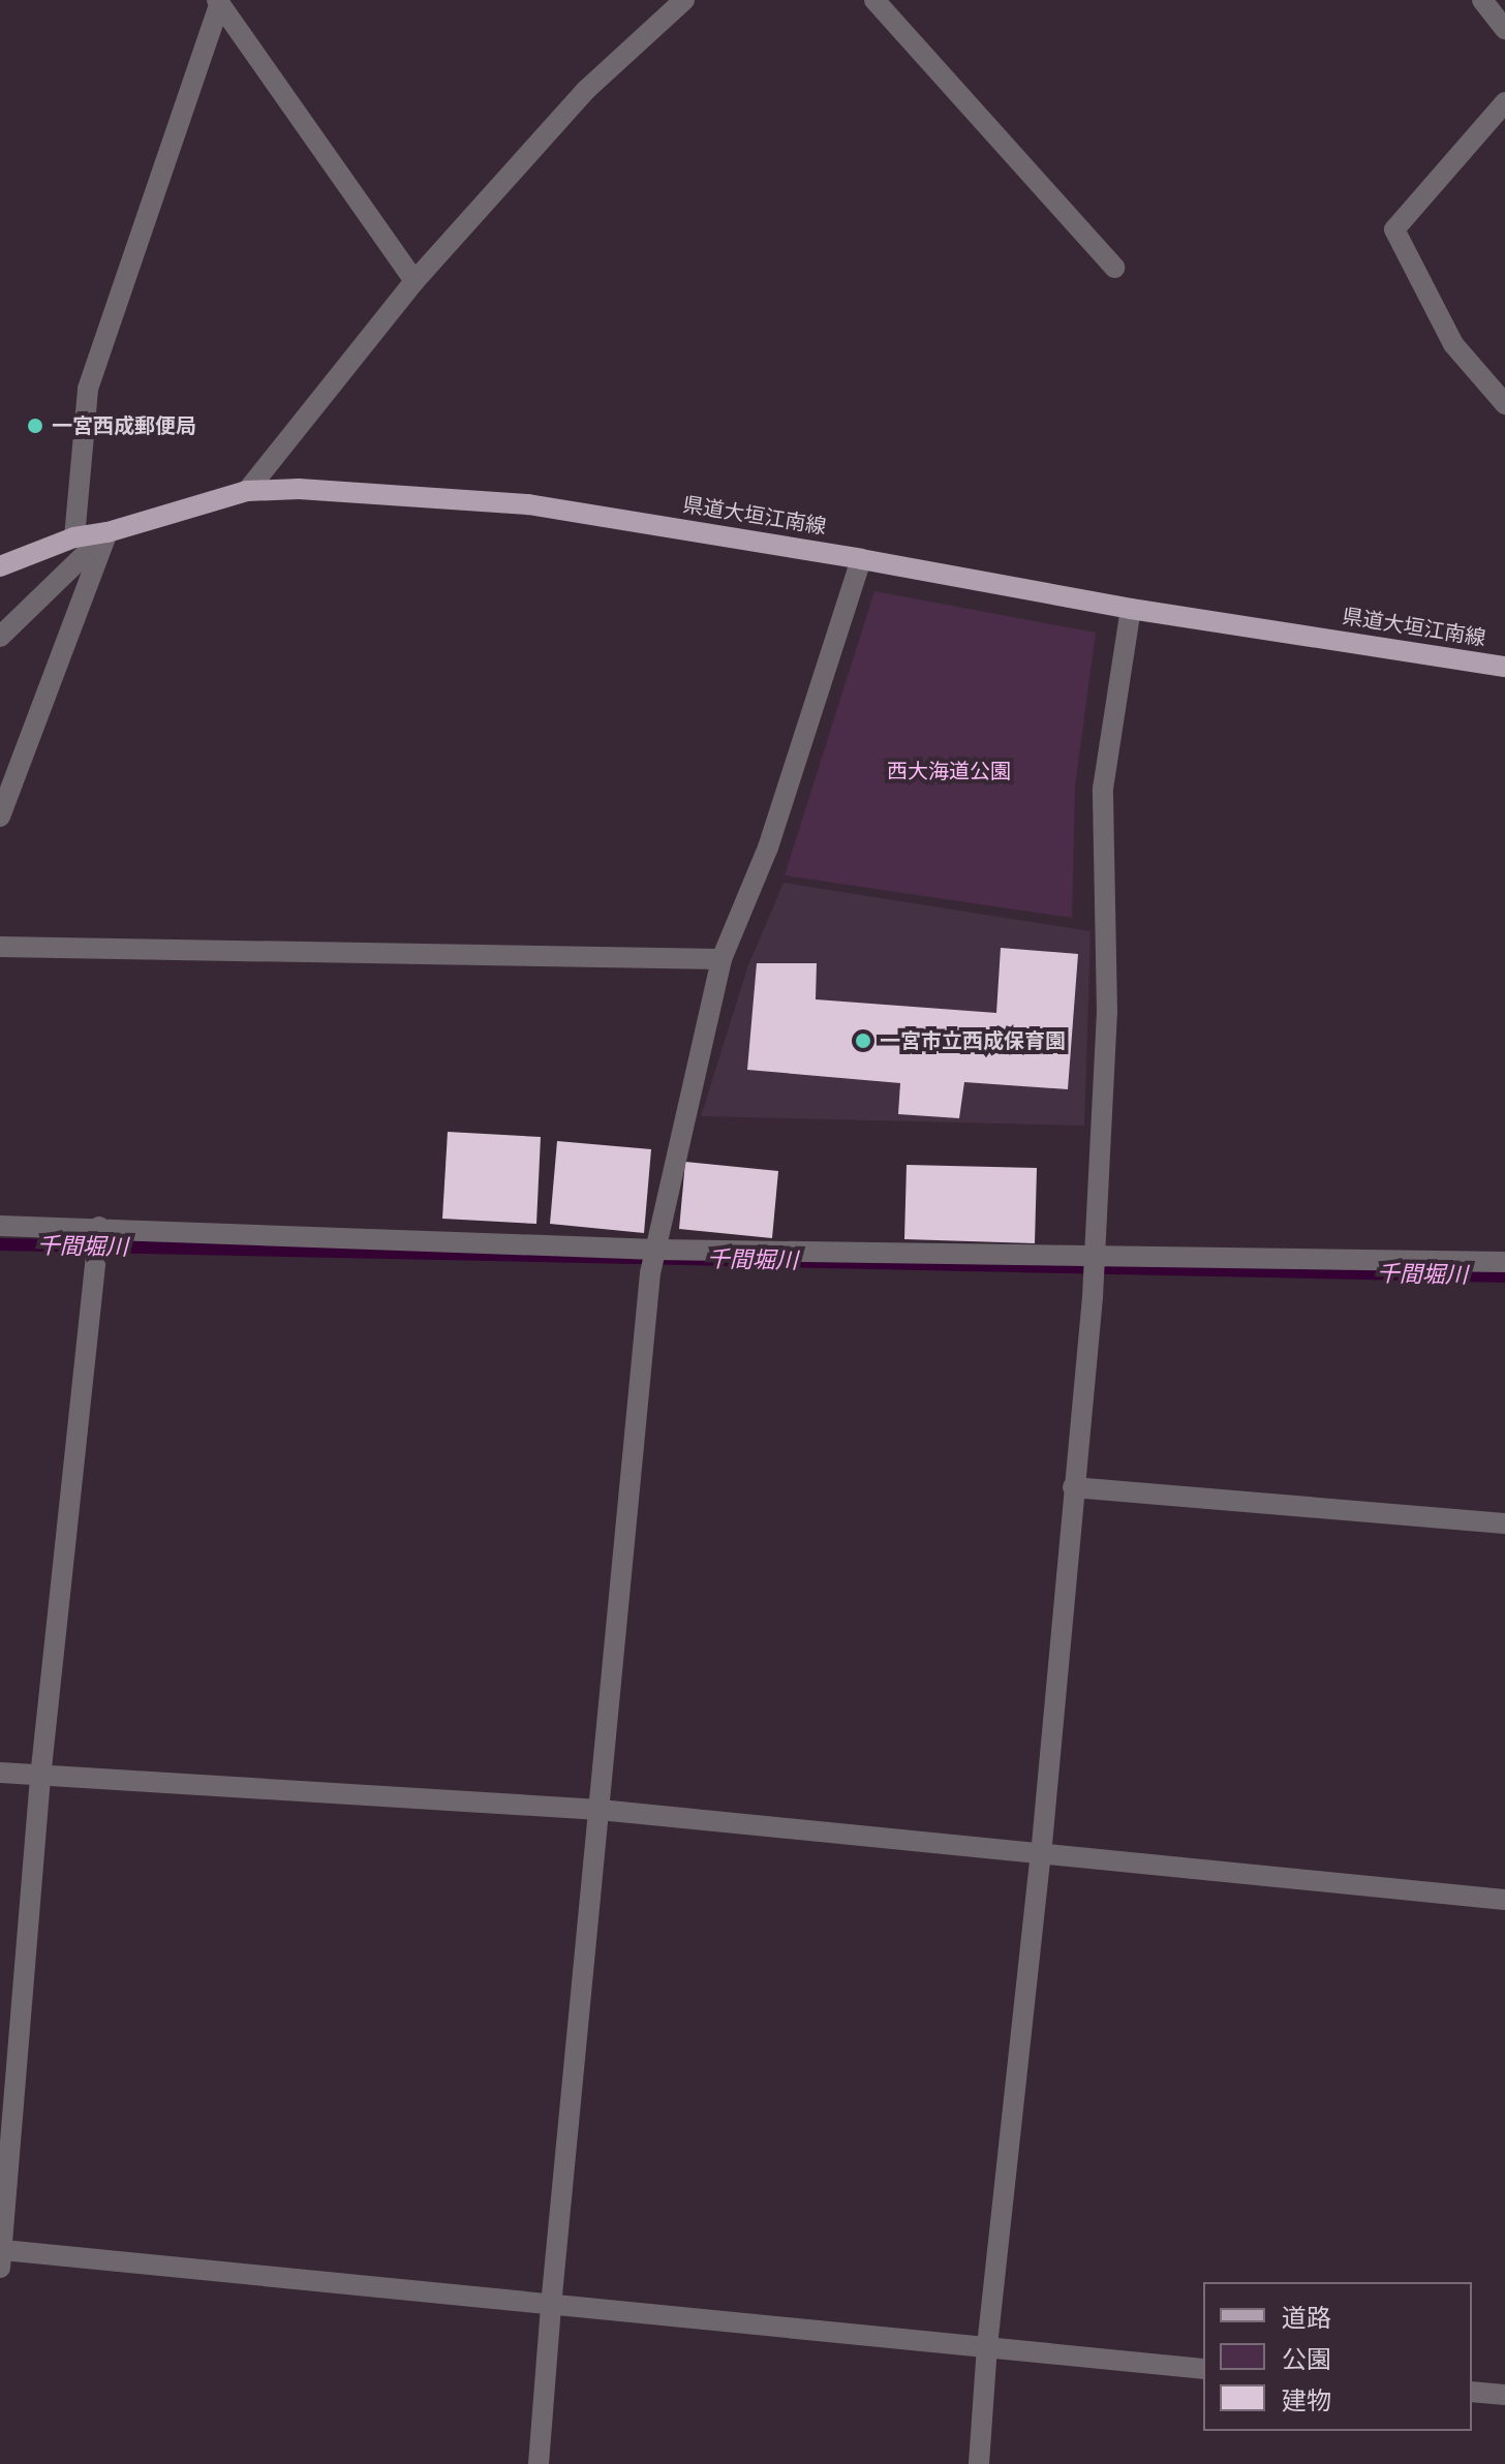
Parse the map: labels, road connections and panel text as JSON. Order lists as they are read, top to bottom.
{
  "streets": {
    "main road": ["県道大垣江南線"]
  },
  "water": ["千間堀川"],
  "parks": ["西大海道公園"],
  "places": ["一宮西成郵便局", "一宮市立西成保育園"],
  "legend": ["道路", "公園", "建物"]
}
